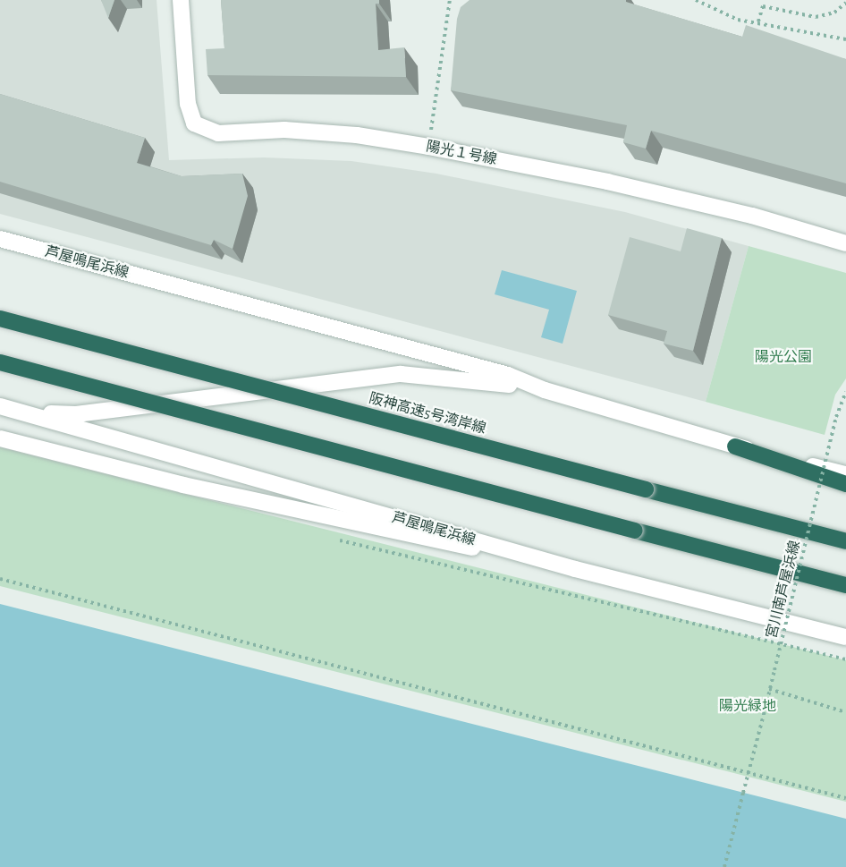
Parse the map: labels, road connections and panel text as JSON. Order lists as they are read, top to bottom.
{
  "streets": {
    "highway": ["阪神高速5号湾岸線"],
    "main road": ["陽光１号線", "芦屋鳴尾浜線"],
    "path": ["宮川南芦屋浜線"]
  },
  "parks": ["陽光公園", "陽光緑地"]
}
